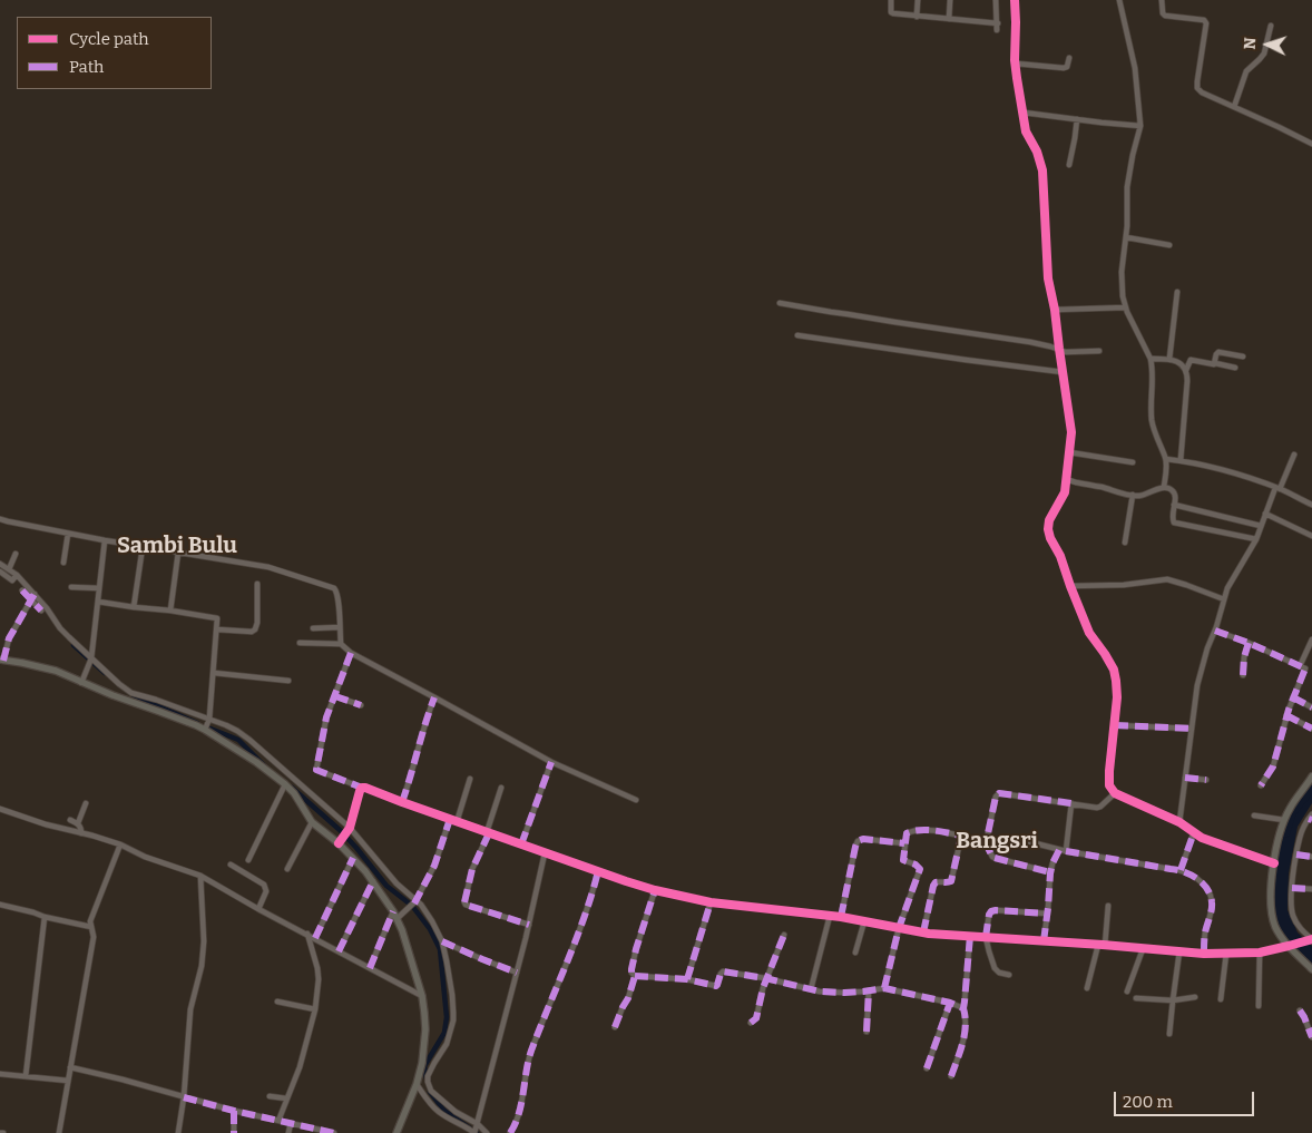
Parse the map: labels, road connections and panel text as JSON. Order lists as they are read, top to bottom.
{
  "districts": ["Sambi Bulu", "Bangsri"],
  "legend": ["Cycle path", "Path"],
  "scale_bar": "200 m",
  "north": "left"
}
